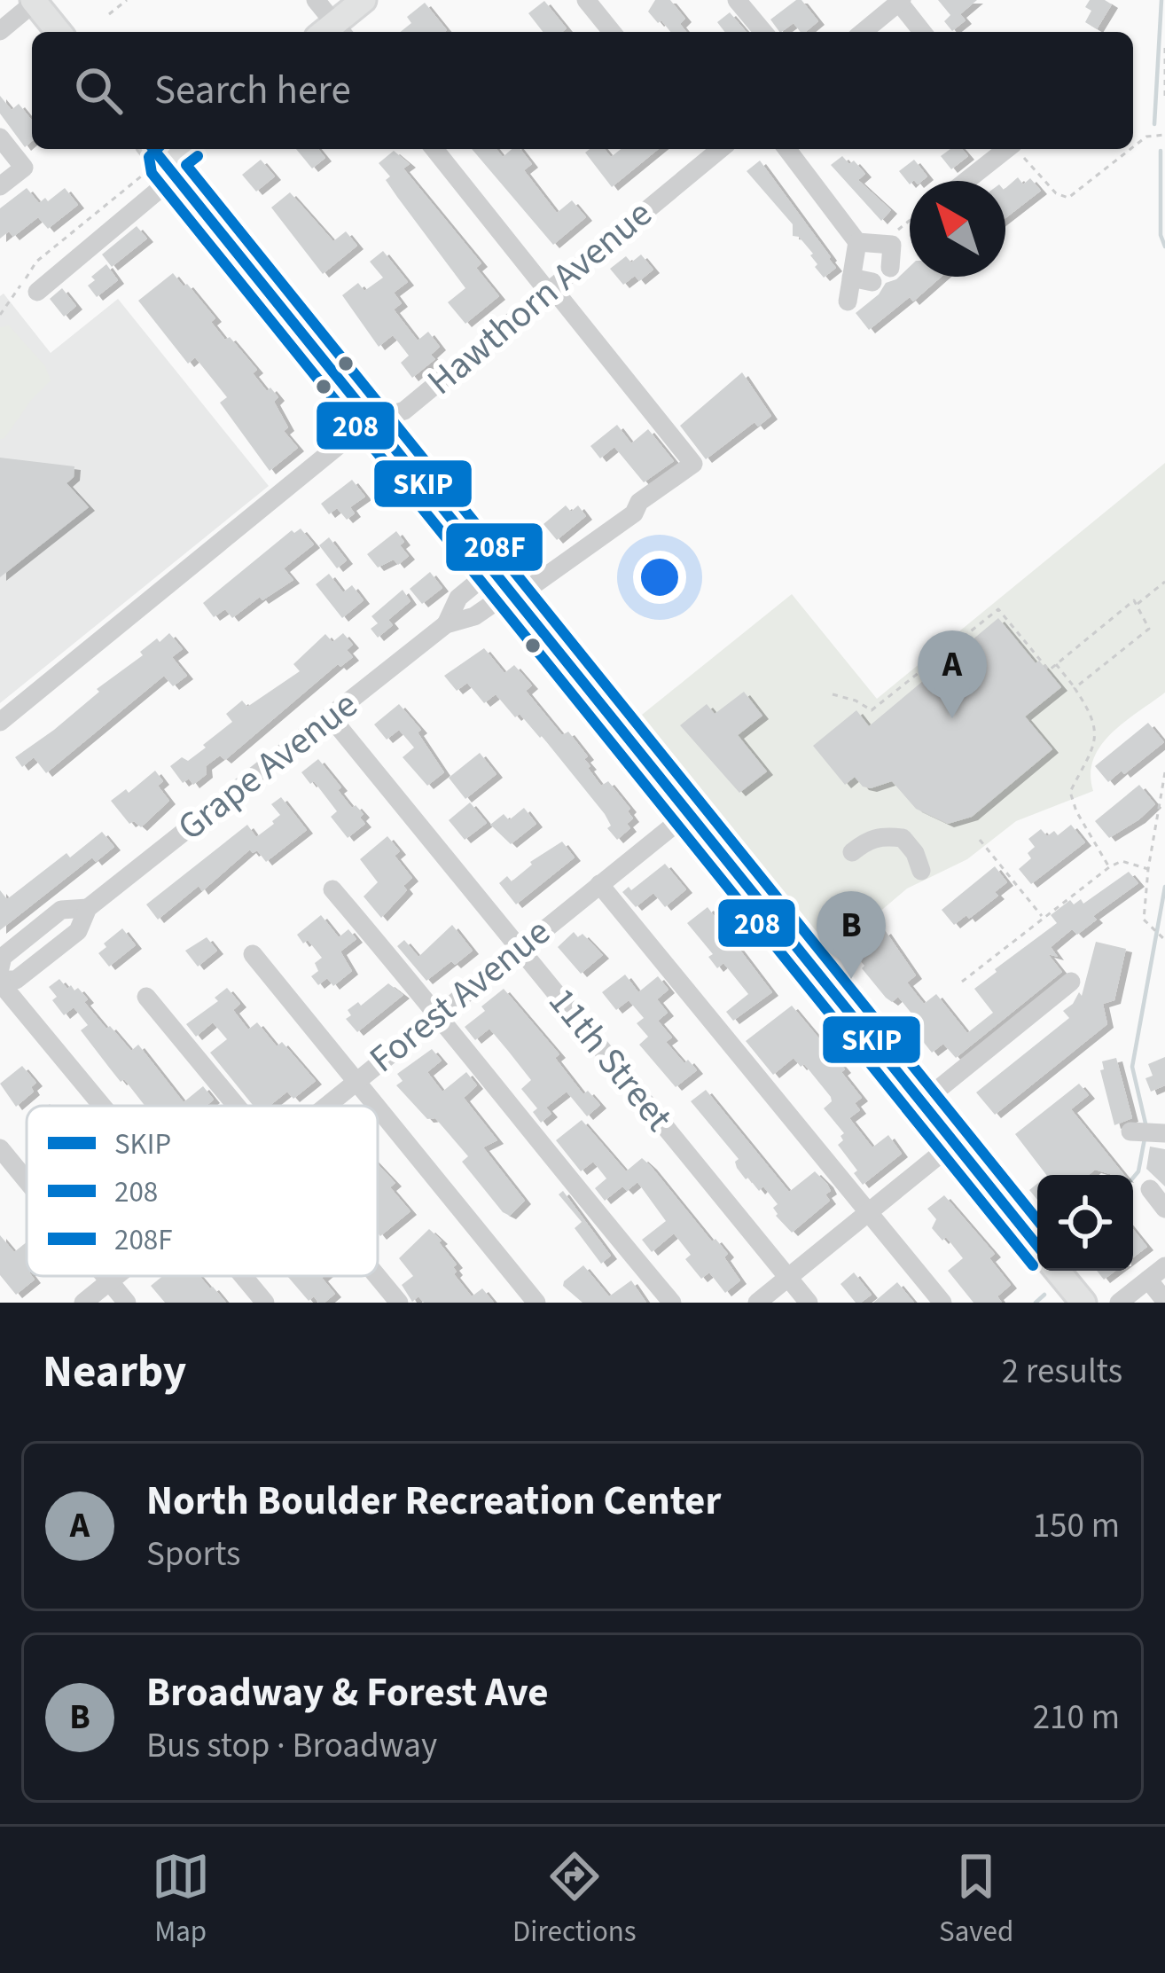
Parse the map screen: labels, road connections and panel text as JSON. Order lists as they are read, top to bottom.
{
  "streets": {
    "street": [
      "Hawthorn Avenue",
      "Grape Avenue",
      "Forest Avenue",
      "11th Street"
    ]
  },
  "crossings": [
    ["Hawthorn Avenue", "Grape Avenue"],
    ["Grape Avenue", "11th Street"],
    ["Forest Avenue", "11th Street"]
  ],
  "lines": ["transit line SKIP", "transit line 208", "transit line 208F"],
  "legend": ["SKIP", "208", "208F"],
  "north": "top left",
  "page": {
    "search": "Search here",
    "pins": ["A", "B"],
    "heading": ["Nearby", "2 results"],
    "list": [
      {
        "mark": "A",
        "name": "North Boulder Recreation Center",
        "note": "Sports",
        "value": "150 m"
      },
      {
        "mark": "B",
        "name": "Broadway & Forest Ave",
        "note": "Bus stop · Broadway",
        "value": "210 m"
      }
    ],
    "nav": ["Map", "Directions", "Saved"]
  }
}
